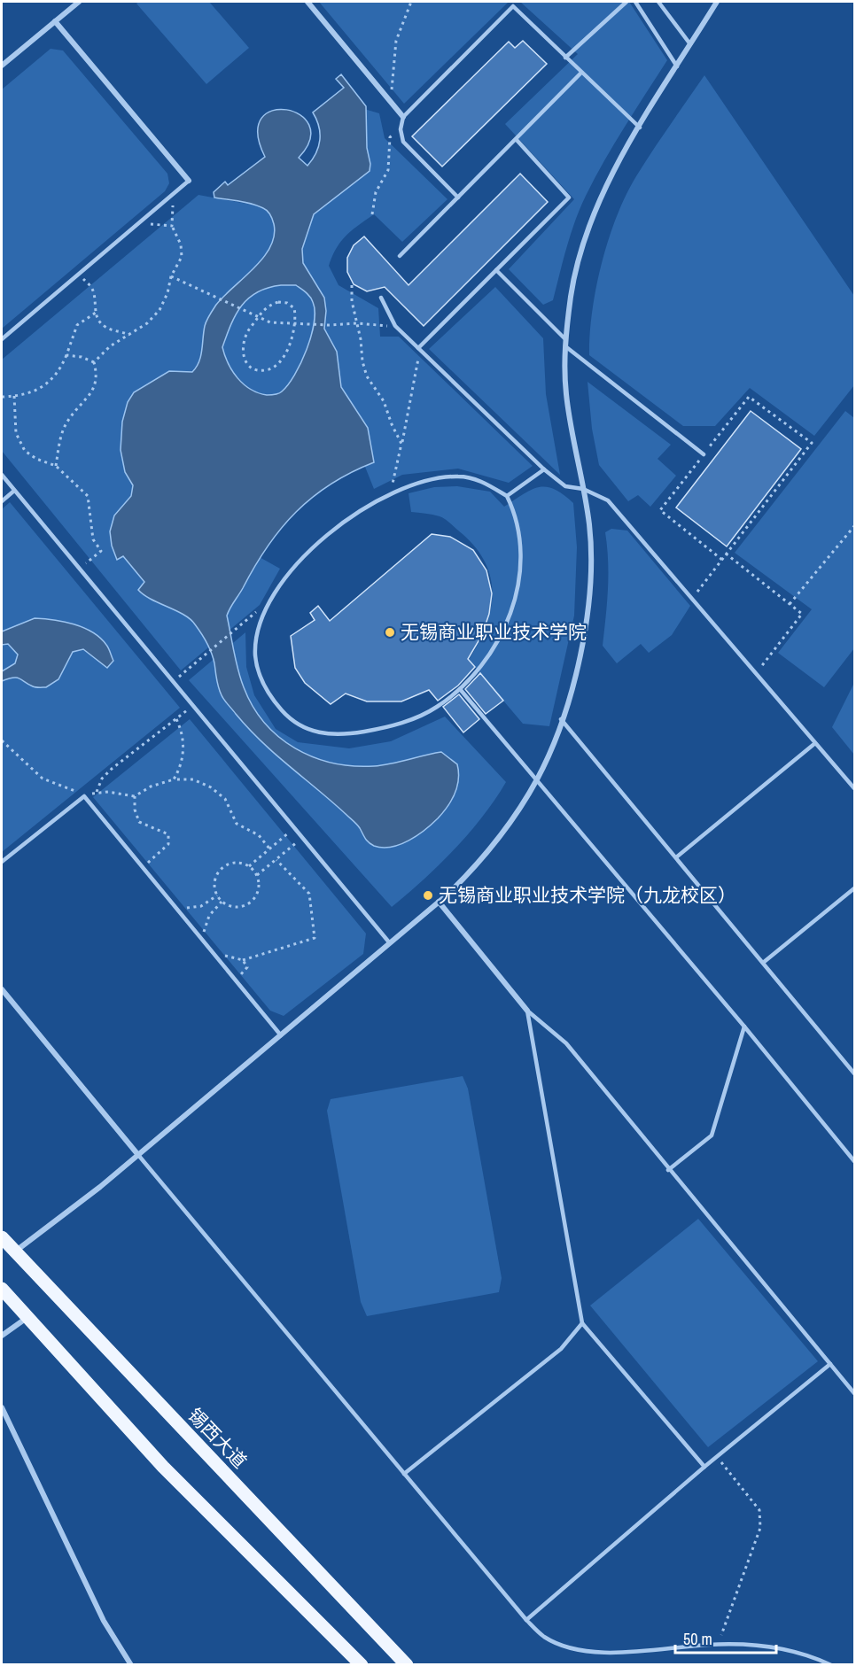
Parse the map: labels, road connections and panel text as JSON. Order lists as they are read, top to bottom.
{
  "streets": {
    "main road": ["锡西大道"]
  },
  "places": ["无锡商业职业技术学院", "无锡商业职业技术学院（九龙校区）"],
  "scale_bar": "50 m"
}
